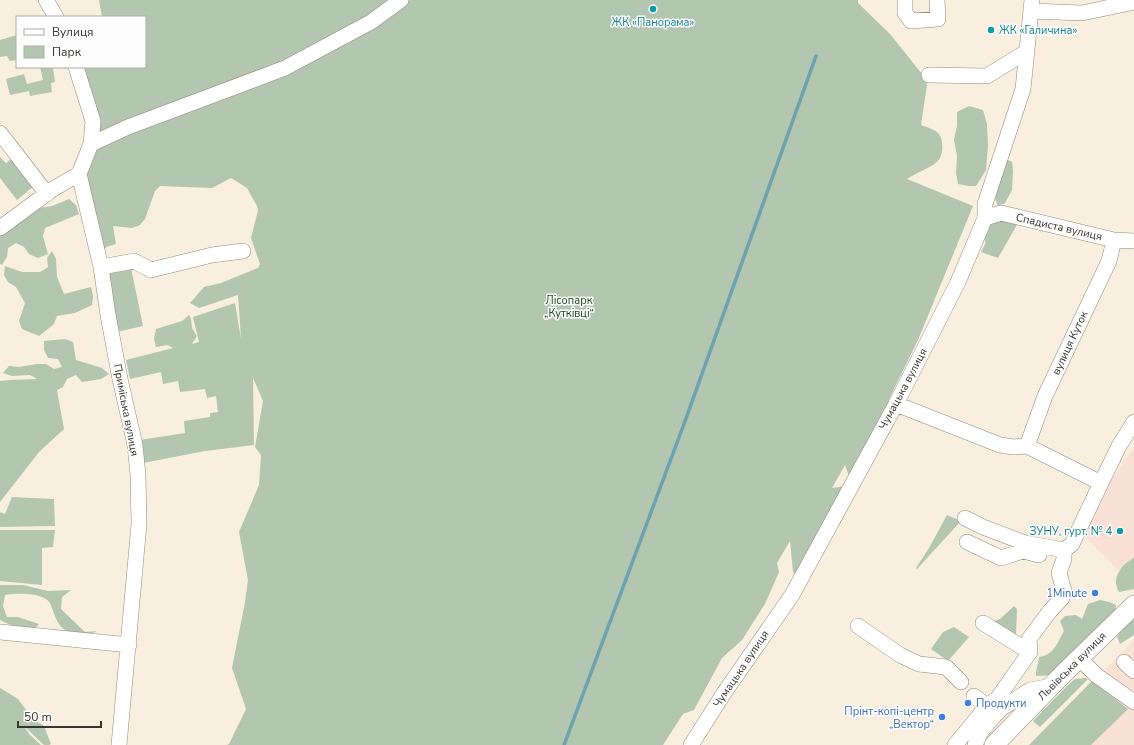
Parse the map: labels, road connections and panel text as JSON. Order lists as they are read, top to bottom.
{
  "streets": {
    "main road": ["Львівська вулиця"],
    "street": [
      "Спадиста вулиця",
      "вулиця Куток",
      "Чумацька вулиця",
      "Приміська вулиця"
    ]
  },
  "crossings": [
    ["Спадиста вулиця", "вулиця Куток"],
    ["Спадиста вулиця", "Чумацька вулиця"]
  ],
  "parks": ["Лісопарк „Кутківці“"],
  "places": [
    "ЖК «Панорама»",
    "ЖК «Галичина»",
    "ЗУНУ, гурт. № 4",
    "1Minute",
    "Продукти",
    "Прінт-копі-центр „Вектор“"
  ],
  "legend": ["Вулиця", "Парк"],
  "scale_bar": "50 m"
}
